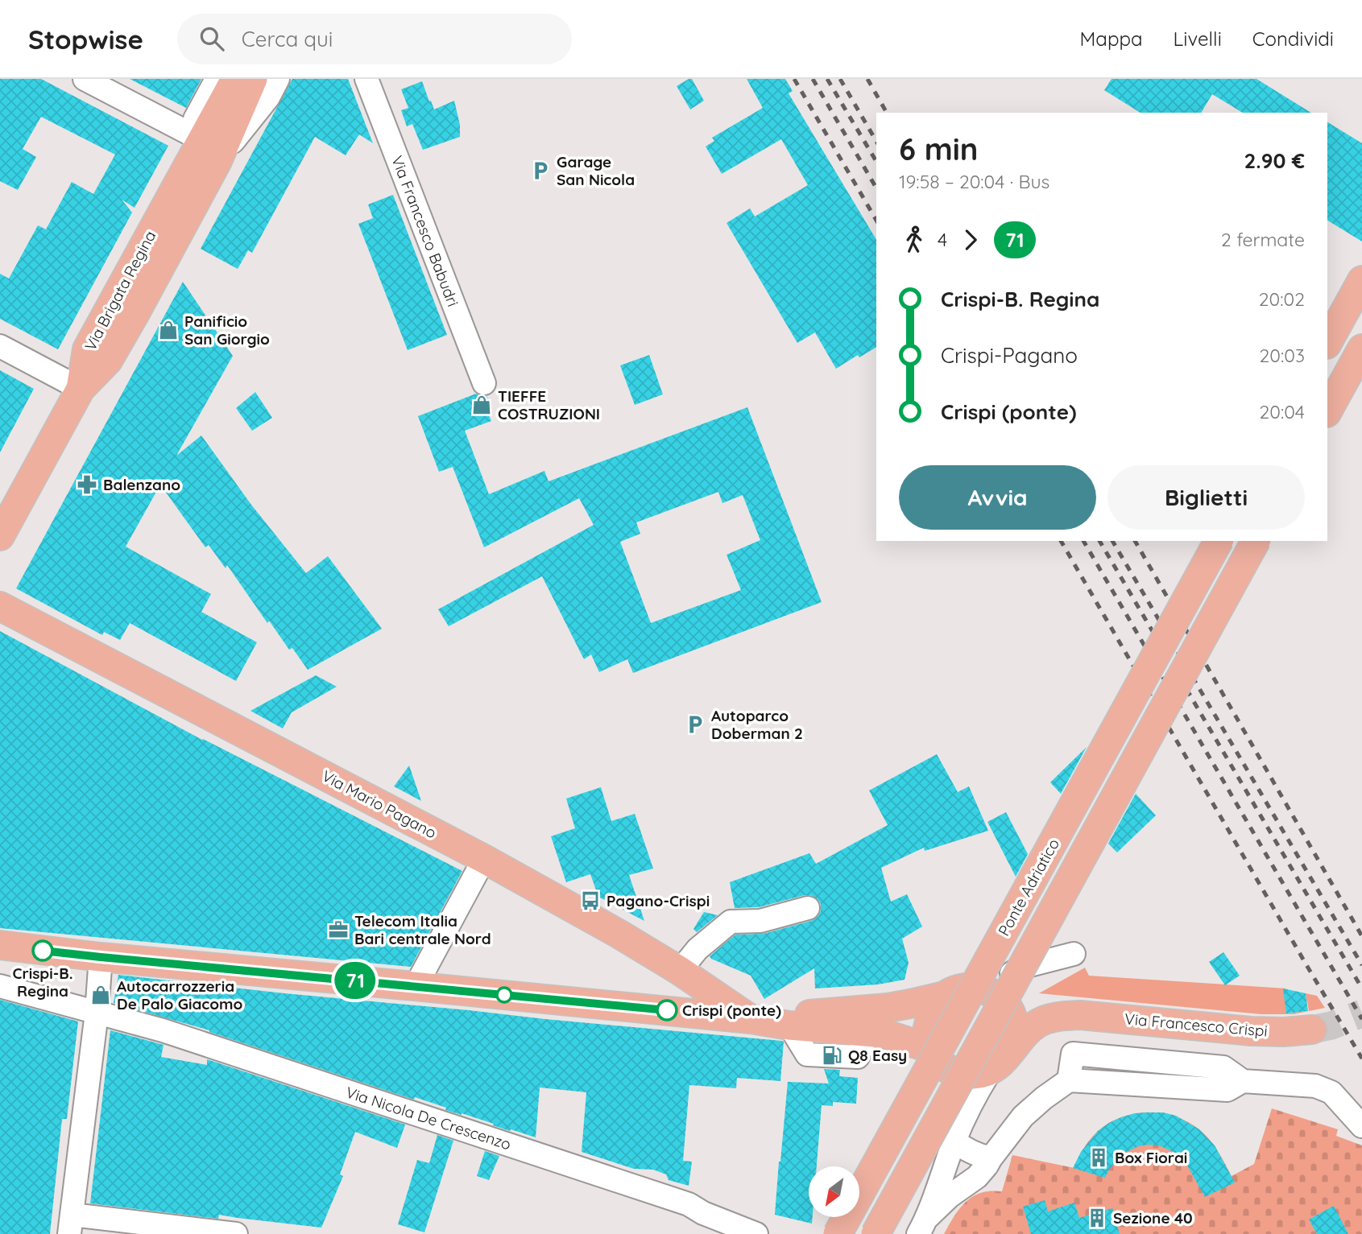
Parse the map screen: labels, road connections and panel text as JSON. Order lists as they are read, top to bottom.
{
  "streets": {
    "main road": [
      "Via Brigata Regina",
      "Via Mario Pagano",
      "Ponte Adriatico",
      "Via Francesco Crispi"
    ],
    "street": ["Via Francesco Babudri", "Via Nicola De Crescenzo"]
  },
  "places": {
    "parking": ["Garage San Nicola", "Autoparco Doberman 2"],
    "shop": ["Panificio San Giorgio", "TIEFFE COSTRUZIONI", "Autocarrozzeria De Palo Giacomo"],
    "pharmacy": ["Balenzano"],
    "bus stop": ["Pagano-Crispi"],
    "office": ["Telecom Italia Bari centrale Nord"],
    "other": ["Crispi-B. Regina", "Crispi (ponte)"],
    "fuel station": ["Q8 Easy"],
    "building": ["Box Fiorai", "Sezione 40"]
  },
  "lines": ["bus line 71"],
  "north": "bottom left",
  "page": {
    "header": "Stopwise",
    "search": "Cerca qui",
    "nav": ["Mappa", "Livelli", "Condividi"],
    "on_map": "71",
    "heading": ["6 min", "19:58 – 20:04 · Bus", "2.90 €"],
    "legs": ["4", "71", "2 fermate"],
    "list": [
      {
        "name": "Crispi-B. Regina",
        "value": "20:02"
      },
      {
        "name": "Crispi-Pagano",
        "value": "20:03"
      },
      {
        "name": "Crispi (ponte)",
        "value": "20:04"
      }
    ],
    "buttons": ["Avvia", "Biglietti"]
  }
}
